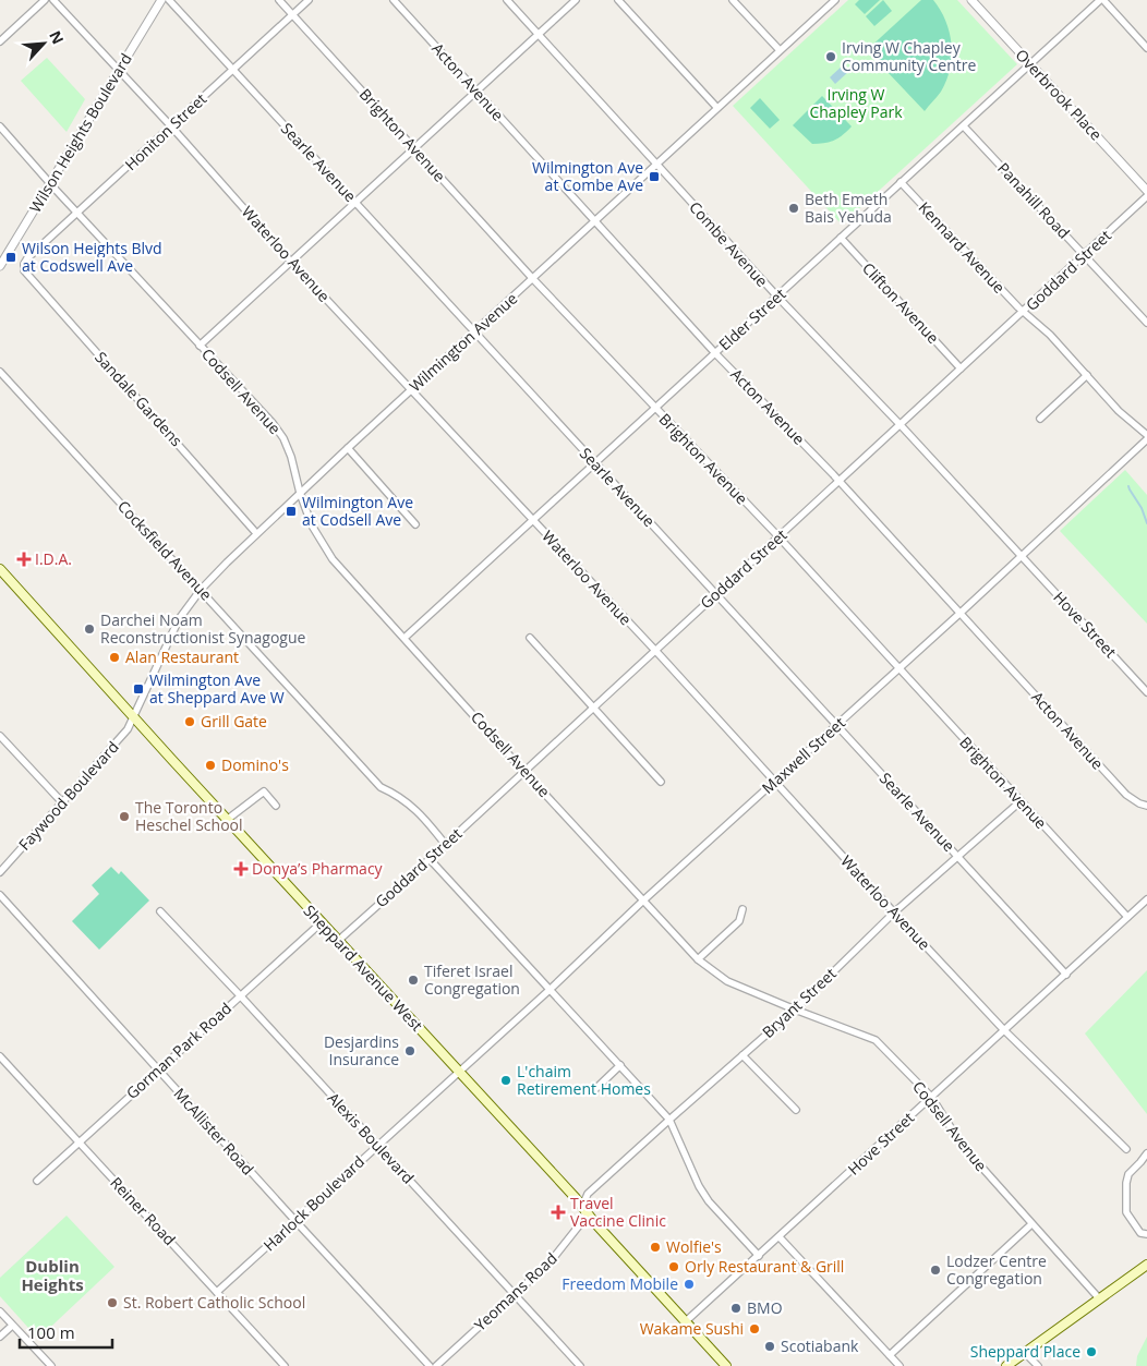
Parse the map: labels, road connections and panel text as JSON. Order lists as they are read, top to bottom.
{
  "streets": {
    "main road": ["Sheppard Avenue West"],
    "street": [
      "Acton Avenue",
      "Overbrook Place",
      "Honiton Street",
      "Wilson Heights Boulevard",
      "Brighton Avenue",
      "Searle Avenue",
      "Panahill Road",
      "Combe Avenue",
      "Kennard Avenue",
      "Waterloo Avenue",
      "Goddard Street",
      "Clifton Avenue",
      "Elder Street",
      "Wilmington Avenue",
      "Codsell Avenue",
      "Sandale Gardens",
      "Cocksfield Avenue",
      "Hove Street",
      "Maxwell Street",
      "Faywood Boulevard",
      "Bryant Street",
      "Gorman Park Road",
      "McAllister Road",
      "Alexis Boulevard",
      "Harlock Boulevard",
      "Reiner Road",
      "Yeomans Road"
    ]
  },
  "crossings": [
    ["Acton Avenue", "Goddard Street"],
    ["Acton Avenue", "Elder Street"],
    ["Acton Avenue", "Wilmington Avenue"],
    ["Acton Avenue", "Maxwell Street"],
    ["Overbrook Place", "Elder Street"],
    ["Honiton Street", "Brighton Avenue"],
    ["Honiton Street", "Searle Avenue"],
    ["Honiton Street", "Waterloo Avenue"],
    ["Honiton Street", "Codsell Avenue"],
    ["Honiton Street", "Sandale Gardens"],
    ["Wilson Heights Boulevard", "Waterloo Avenue"],
    ["Wilson Heights Boulevard", "Codsell Avenue"],
    ["Brighton Avenue", "Goddard Street"],
    ["Brighton Avenue", "Elder Street"],
    ["Brighton Avenue", "Wilmington Avenue"],
    ["Brighton Avenue", "Hove Street"],
    ["Brighton Avenue", "Maxwell Street"],
    ["Brighton Avenue", "Bryant Street"],
    ["Searle Avenue", "Goddard Street"],
    ["Searle Avenue", "Elder Street"],
    ["Searle Avenue", "Wilmington Avenue"],
    ["Searle Avenue", "Hove Street"],
    ["Searle Avenue", "Maxwell Street"],
    ["Searle Avenue", "Bryant Street"],
    ["Panahill Road", "Goddard Street"],
    ["Panahill Road", "Elder Street"],
    ["Combe Avenue", "Goddard Street"],
    ["Combe Avenue", "Elder Street"],
    ["Combe Avenue", "Wilmington Avenue"],
    ["Combe Avenue", "Hove Street"],
    ["Combe Avenue", "Maxwell Street"],
    ["Kennard Avenue", "Goddard Street"],
    ["Kennard Avenue", "Elder Street"],
    ["Waterloo Avenue", "Goddard Street"],
    ["Waterloo Avenue", "Elder Street"],
    ["Waterloo Avenue", "Wilmington Avenue"],
    ["Waterloo Avenue", "Hove Street"],
    ["Waterloo Avenue", "Maxwell Street"],
    ["Waterloo Avenue", "Bryant Street"],
    ["Goddard Street", "Clifton Avenue"],
    ["Goddard Street", "Codsell Avenue"],
    ["Goddard Street", "Cocksfield Avenue"],
    ["Goddard Street", "Sheppard Avenue West"],
    ["Clifton Avenue", "Elder Street"],
    ["Elder Street", "Codsell Avenue"],
    ["Wilmington Avenue", "Codsell Avenue"],
    ["Wilmington Avenue", "Sandale Gardens"],
    ["Wilmington Avenue", "Cocksfield Avenue"],
    ["Wilmington Avenue", "Faywood Boulevard"],
    ["Wilmington Avenue", "Sheppard Avenue West"],
    ["Codsell Avenue", "Hove Street"],
    ["Codsell Avenue", "Maxwell Street"],
    ["Codsell Avenue", "Bryant Street"],
    ["Hove Street", "Maxwell Street"],
    ["Hove Street", "Sheppard Avenue West"],
    ["Maxwell Street", "Sheppard Avenue West"],
    ["Maxwell Street", "Harlock Boulevard"],
    ["Faywood Boulevard", "Sheppard Avenue West"],
    ["Sheppard Avenue West", "Bryant Street"],
    ["Sheppard Avenue West", "Gorman Park Road"],
    ["Sheppard Avenue West", "Harlock Boulevard"],
    ["Sheppard Avenue West", "Yeomans Road"],
    ["Bryant Street", "Yeomans Road"],
    ["Gorman Park Road", "McAllister Road"],
    ["Gorman Park Road", "Alexis Boulevard"],
    ["Gorman Park Road", "Reiner Road"],
    ["McAllister Road", "Harlock Boulevard"],
    ["Alexis Boulevard", "Harlock Boulevard"],
    ["Alexis Boulevard", "Yeomans Road"],
    ["Harlock Boulevard", "Reiner Road"]
  ],
  "districts": ["Dublin Heights"],
  "parks": ["Irving W Chapley Park"],
  "places": {
    "other": [
      "Irving W Chapley Community Centre",
      "Beth Emeth Bais Yehuda",
      "Darchei Noam Reconstructionist Synagogue",
      "Alan Restaurant",
      "Grill Gate",
      "Domino's",
      "The Toronto Heschel School",
      "Tiferet Israel Congregation",
      "Desjardins Insurance",
      "L'chaim Retirement Homes",
      "Wolfie's",
      "Orly Restaurant & Grill",
      "Lodzer Centre Congregation",
      "Freedom Mobile",
      "St. Robert Catholic School",
      "BMO",
      "Wakame Sushi",
      "Scotiabank",
      "Sheppard Place"
    ],
    "transit": [
      "Wilmington Ave at Combe Ave",
      "Wilson Heights Blvd at Codswell Ave",
      "Wilmington Ave at Codsell Ave",
      "Wilmington Ave at Sheppard Ave W"
    ],
    "health": ["I.D.A.", "Donya’s Pharmacy", "Travel Vaccine Clinic"]
  },
  "scale_bar": "100 m",
  "north": "top right"
}
